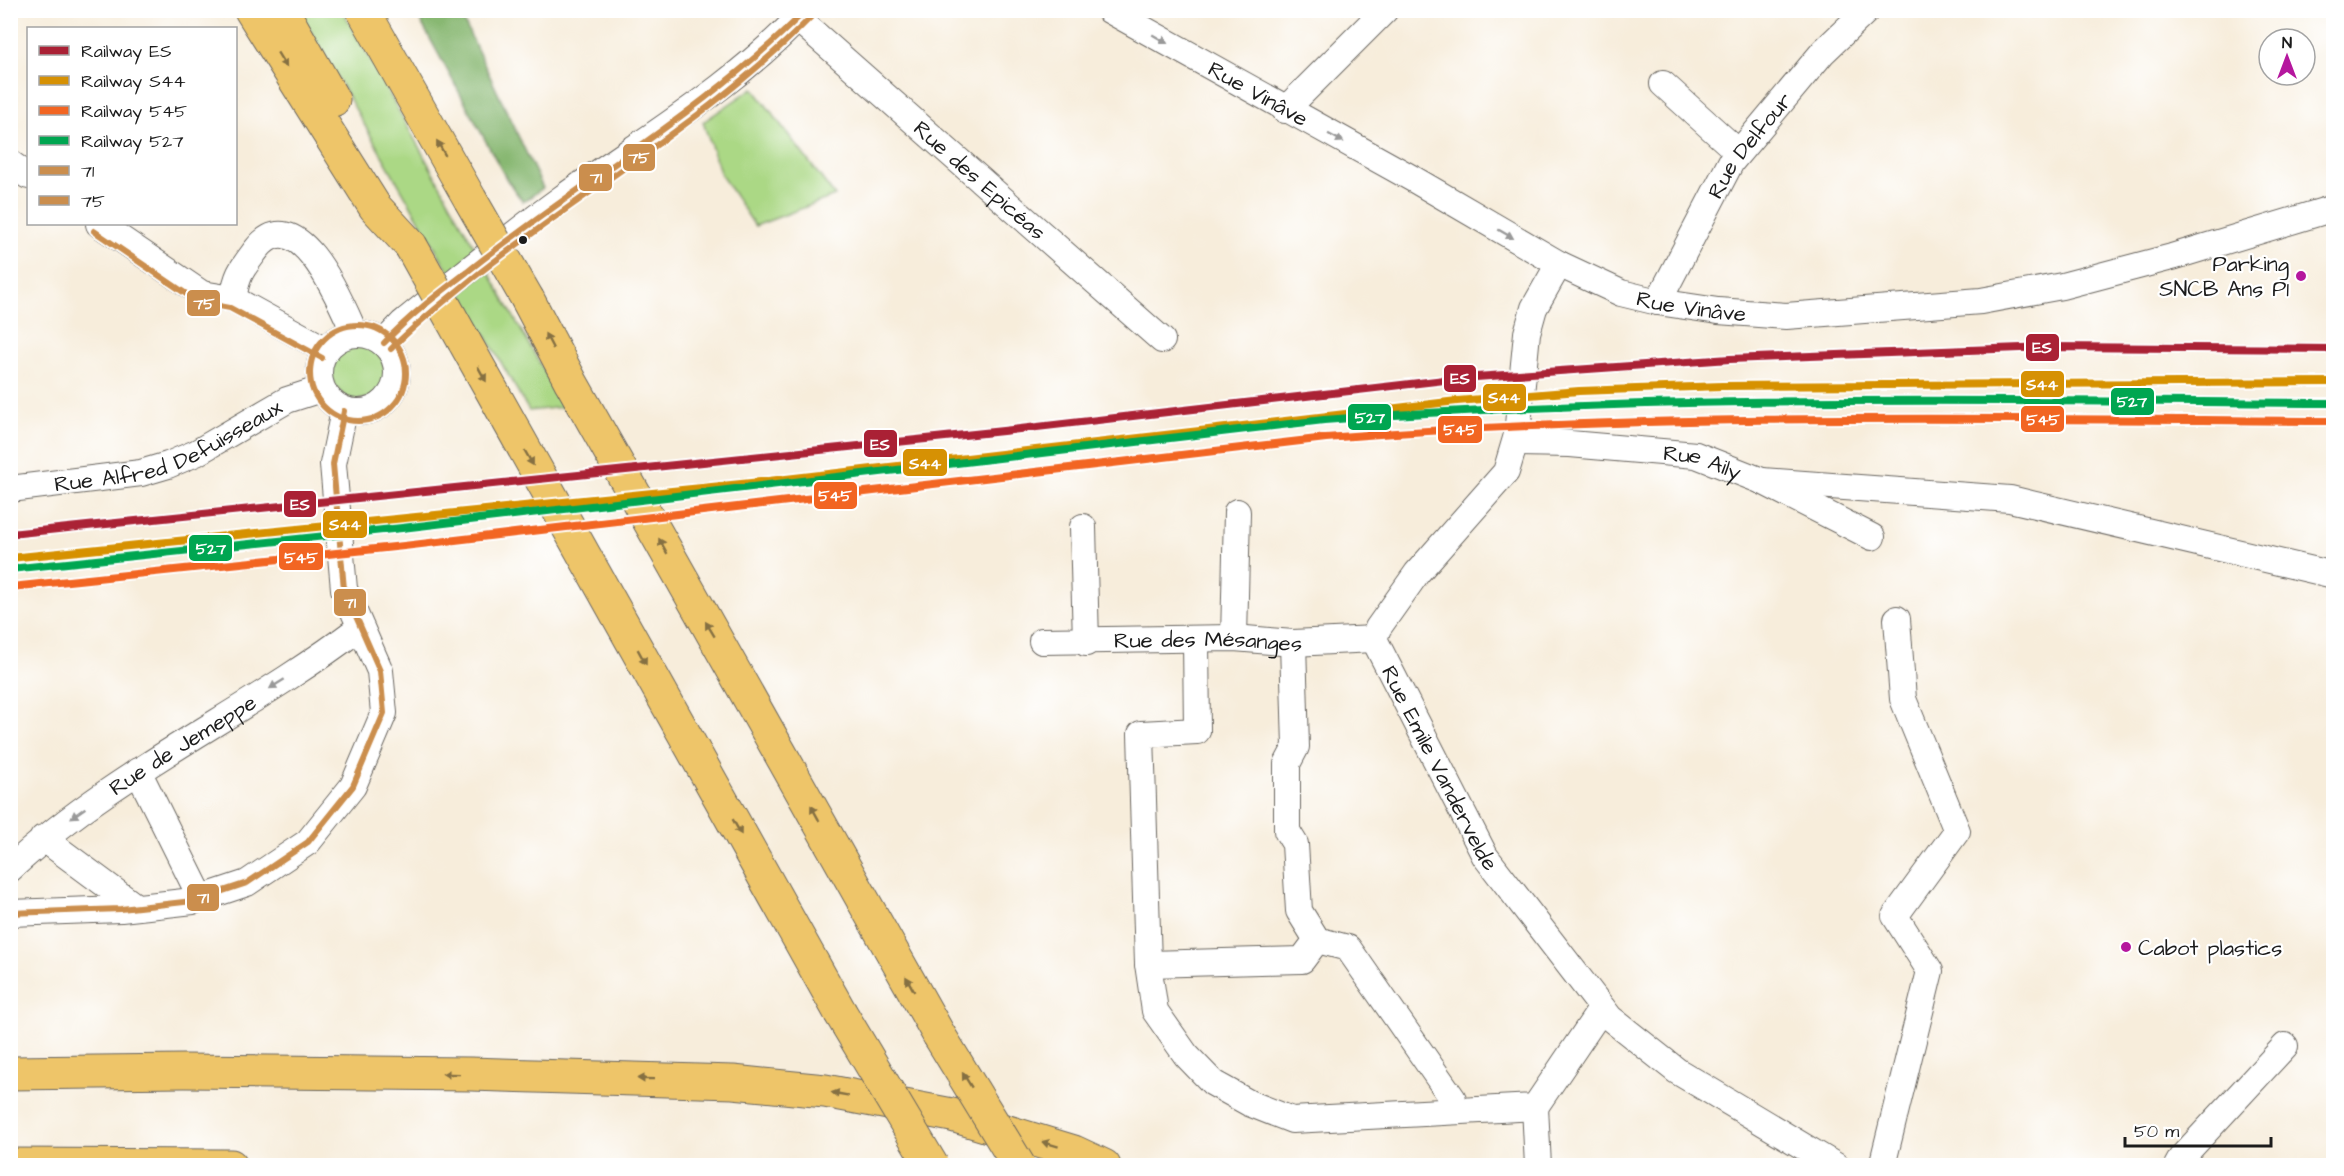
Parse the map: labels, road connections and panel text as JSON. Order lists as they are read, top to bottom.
{
  "streets": {
    "street": [
      "Rue Vinâve",
      "Rue Delfour",
      "Rue des Epicéas",
      "Rue Alfred Defuisseaux",
      "Rue Aily",
      "Rue des Mésanges",
      "Rue de Jemeppe",
      "Rue Emile Vandervelde"
    ]
  },
  "crossings": [
    ["Rue Vinâve", "Rue Delfour"],
    ["Rue Vinâve", "Rue Emile Vandervelde"],
    ["Rue Aily", "Rue Emile Vandervelde"],
    ["Rue des Mésanges", "Rue Emile Vandervelde"]
  ],
  "one_way": ["Rue Vinâve", "Rue de Jemeppe"],
  "places": ["Parking SNCB Ans P1", "Cabot plastics"],
  "lines": [
    "transit line 71",
    "transit line 75",
    "rail line ES",
    "rail line S44",
    "rail line 527",
    "rail line 545"
  ],
  "legend": [
    "Railway ES",
    "Railway S44",
    "Railway 545",
    "Railway 527",
    "71",
    "75"
  ],
  "scale_bar": "50 m",
  "north": "top"
}
